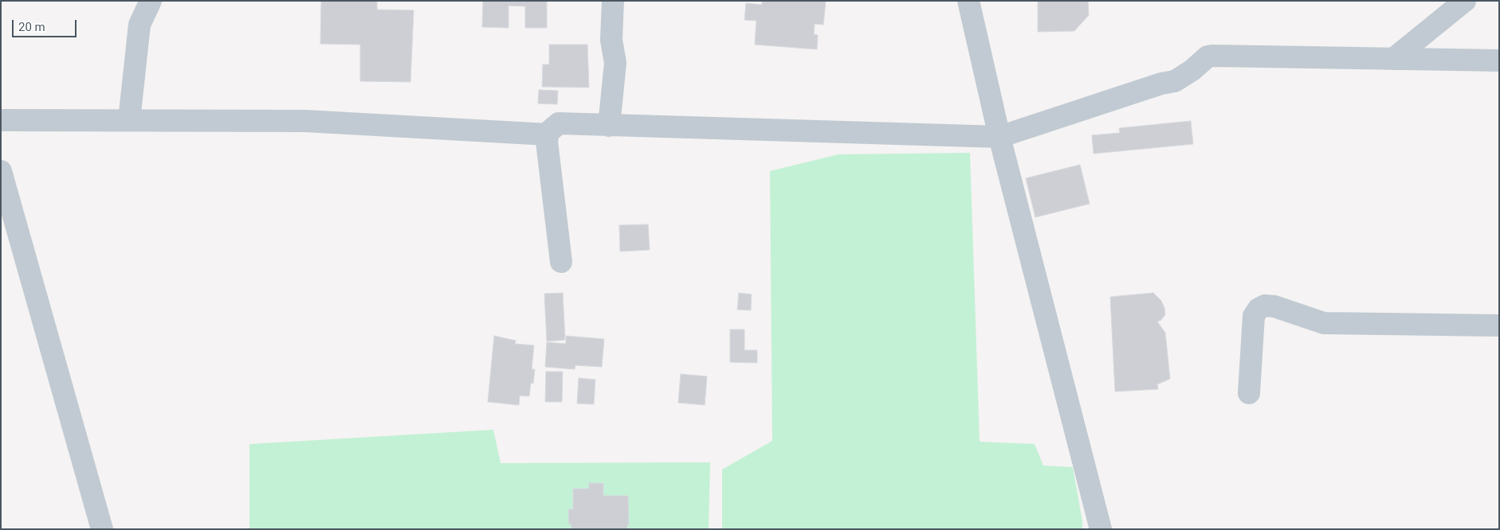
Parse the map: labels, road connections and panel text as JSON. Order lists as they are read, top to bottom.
{
  "scale_bar": "20 m"
}
